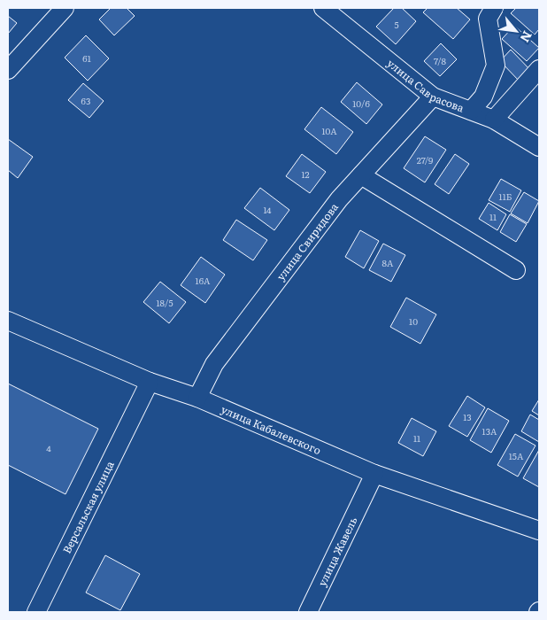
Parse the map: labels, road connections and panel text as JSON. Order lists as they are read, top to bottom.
{
  "streets": {
    "street": [
      "улица Саврасова",
      "улица Свиридова",
      "улица Кабалевского",
      "Версальская улица",
      "улица Жавель"
    ]
  },
  "crossings": [
    ["улица Саврасова", "улица Свиридова"],
    ["улица Свиридова", "улица Кабалевского"],
    ["улица Кабалевского", "Версальская улица"],
    ["улица Кабалевского", "улица Жавель"]
  ],
  "house_numbers": [
    "5",
    "61",
    "7/8",
    "63",
    "10/6",
    "10А",
    "27/9",
    "12",
    "11Б",
    "14",
    "11",
    "8А",
    "16А",
    "18/5",
    "10",
    "13",
    "13А",
    "11",
    "4",
    "15А"
  ],
  "north": "bottom right"
}
